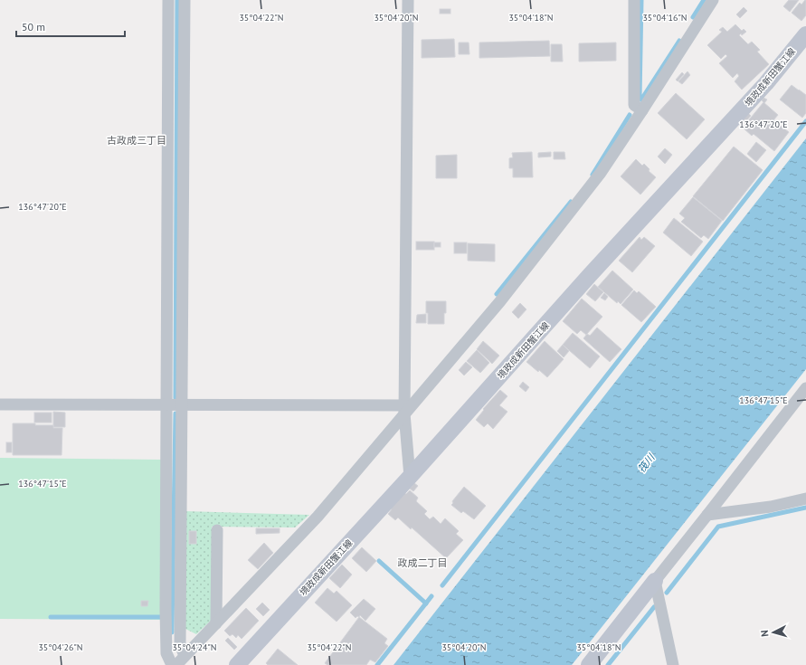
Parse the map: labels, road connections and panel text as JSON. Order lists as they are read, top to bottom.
{
  "streets": {
    "main road": ["境政成新田蟹江線"]
  },
  "districts": ["古政成三丁目", "政成二丁目"],
  "water": ["筏川"],
  "scale_bar": "50 m",
  "north": "left",
  "coordinates": [
    "35°04'22\"N",
    "35°04'20\"N",
    "35°04'18\"N",
    "35°04'16\"N",
    "136°47'20\"E",
    "136°47'15\"E",
    "35°04'26\"N",
    "35°04'24\"N"
  ]
}
